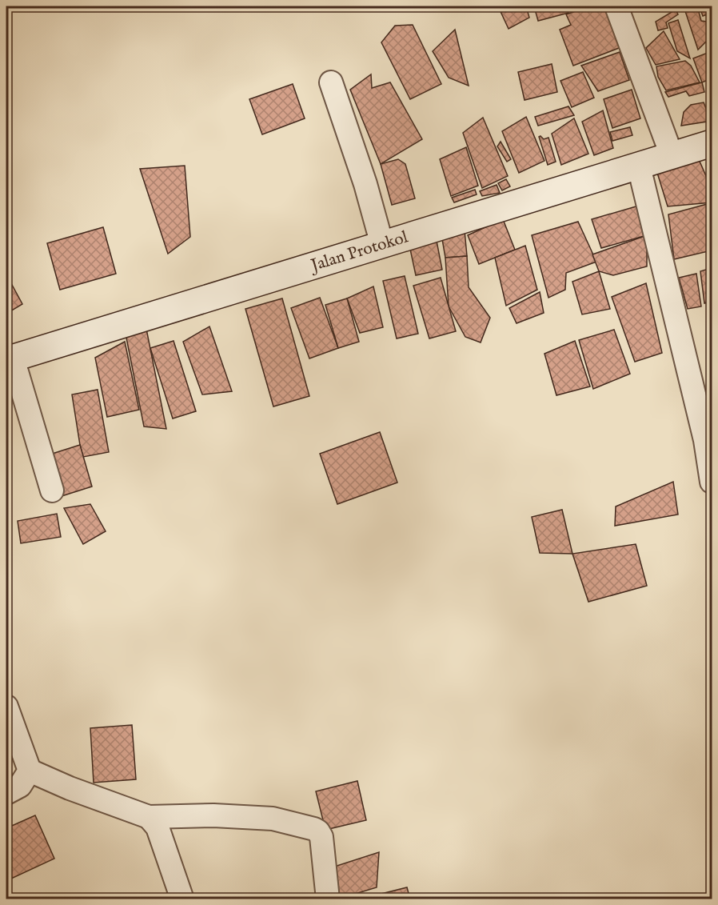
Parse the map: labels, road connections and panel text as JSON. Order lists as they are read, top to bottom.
{
  "streets": {
    "street": ["Jalan Protokol"]
  }
}
